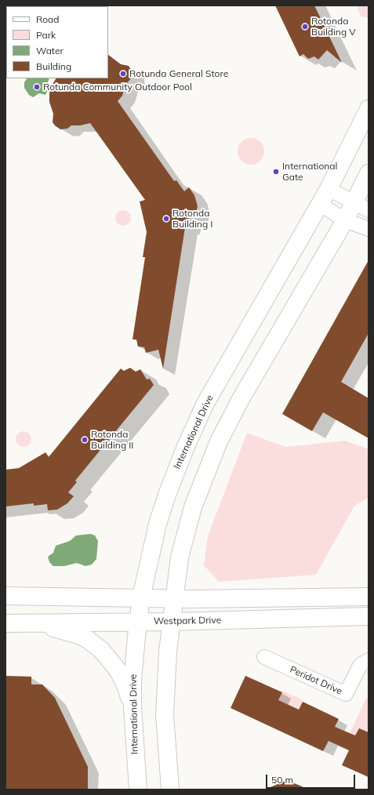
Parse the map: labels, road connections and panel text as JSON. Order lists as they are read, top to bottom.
{
  "streets": {
    "main road": ["International Drive", "Westpark Drive"],
    "street": ["Peridot Drive"]
  },
  "crossings": [
    ["International Drive", "Westpark Drive"]
  ],
  "places": [
    "Rotonda Building V",
    "Rotunda General Store",
    "Rotunda Community Outdoor Pool",
    "International Gate",
    "Rotonda Building I",
    "Rotonda Building II"
  ],
  "legend": [
    "Road",
    "Park",
    "Water",
    "Building"
  ],
  "scale_bar": "50 m"
}
